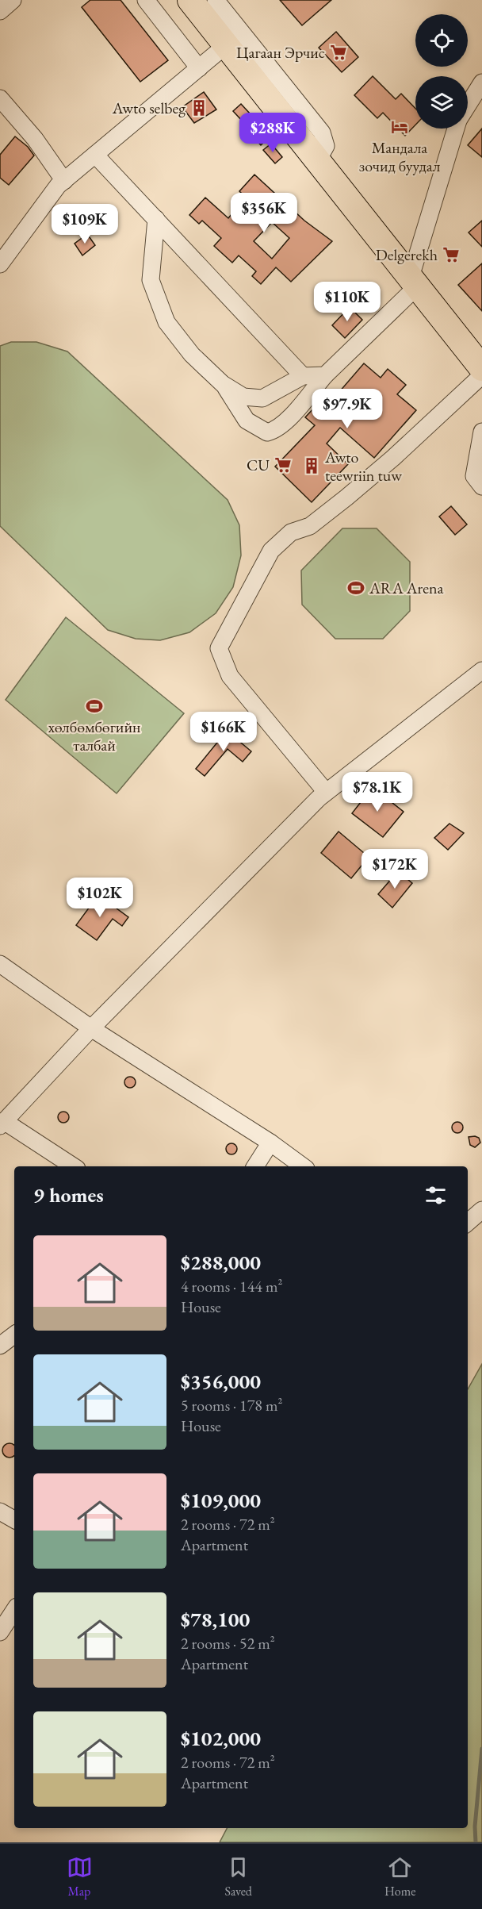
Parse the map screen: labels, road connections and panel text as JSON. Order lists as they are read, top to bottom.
{
  "places": {
    "supermarket": ["Цагаан Эрчис", "Delgerekh", "CU"],
    "building": ["Awto selbeg", "Awto teewriin tuw"],
    "hotel": ["Мандала зочид буудал"],
    "sports": ["ARA Arena", "хөлбөмбөгийн талбай"]
  },
  "page": {
    "price": [
      "$288K",
      "$356K",
      "$109K",
      "$110K",
      "$97.9K",
      "$166K",
      "$78.1K",
      "$172K",
      "$102K"
    ],
    "heading": "9 homes",
    "list": [
      {
        "name": "$288,000",
        "note": "4 rooms · 144 m² · House"
      },
      {
        "name": "$356,000",
        "note": "5 rooms · 178 m² · House"
      },
      {
        "name": "$109,000",
        "note": "2 rooms · 72 m² · Apartment"
      },
      {
        "name": "$78,100",
        "note": "2 rooms · 52 m² · Apartment"
      },
      {
        "name": "$102,000",
        "note": "2 rooms · 72 m² · Apartment"
      }
    ],
    "tabs": ["Map", "Saved", "Home"]
  }
}
